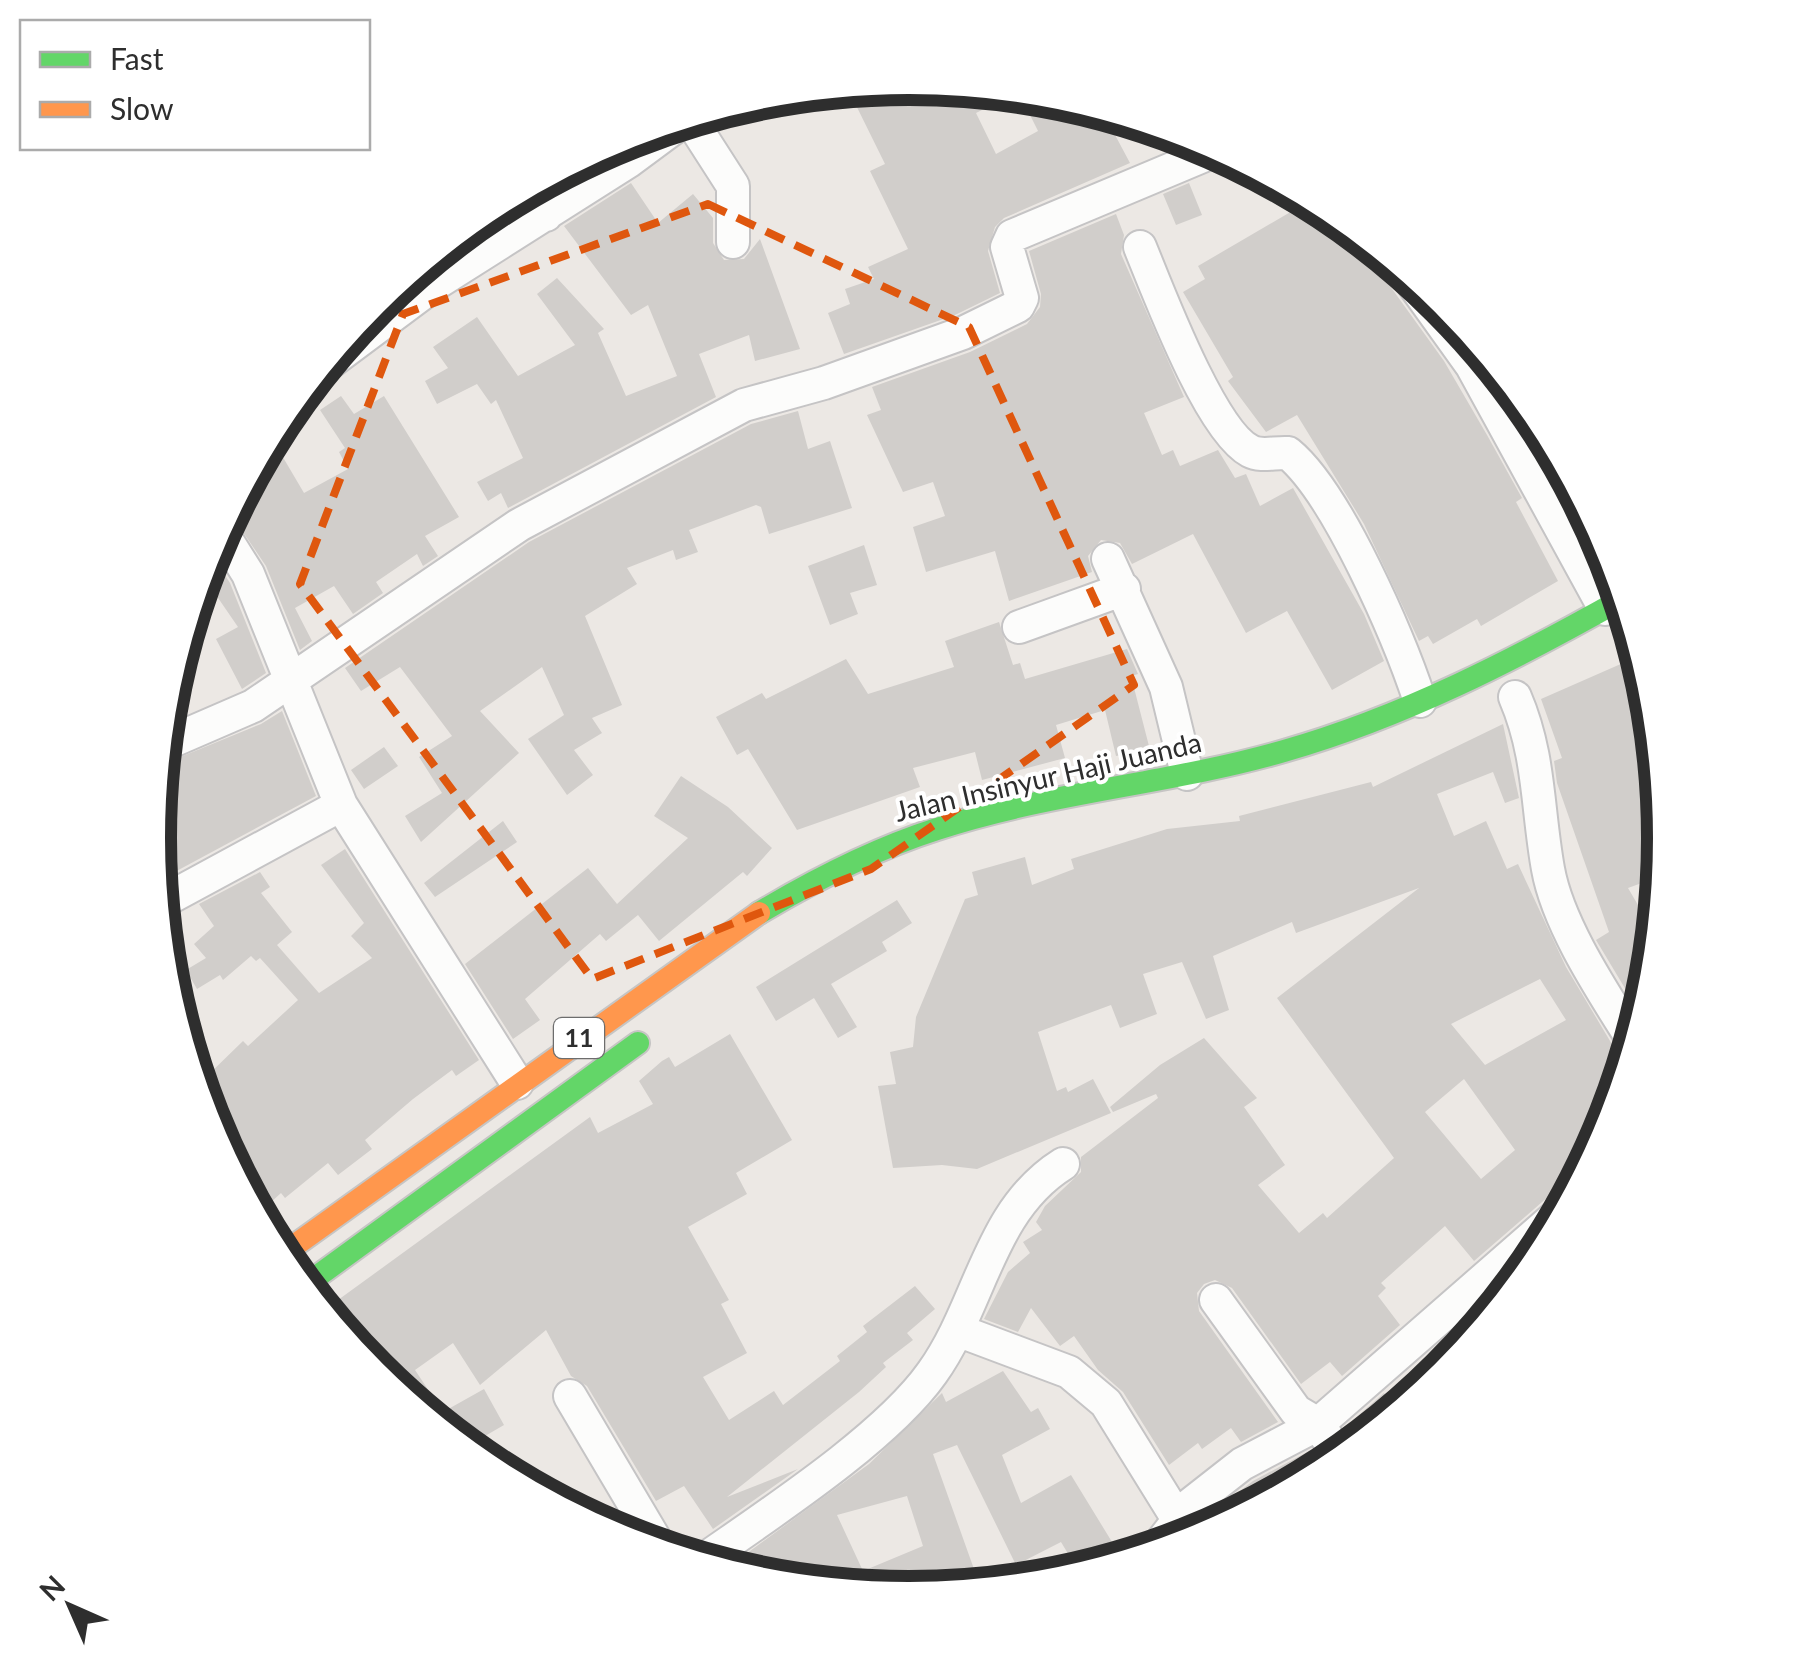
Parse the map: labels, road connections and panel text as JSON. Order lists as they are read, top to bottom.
{
  "streets": {
    "highway": ["Jalan Insinyur Haji Juanda", "11"]
  },
  "legend": ["Fast", "Slow"],
  "north": "top left"
}
